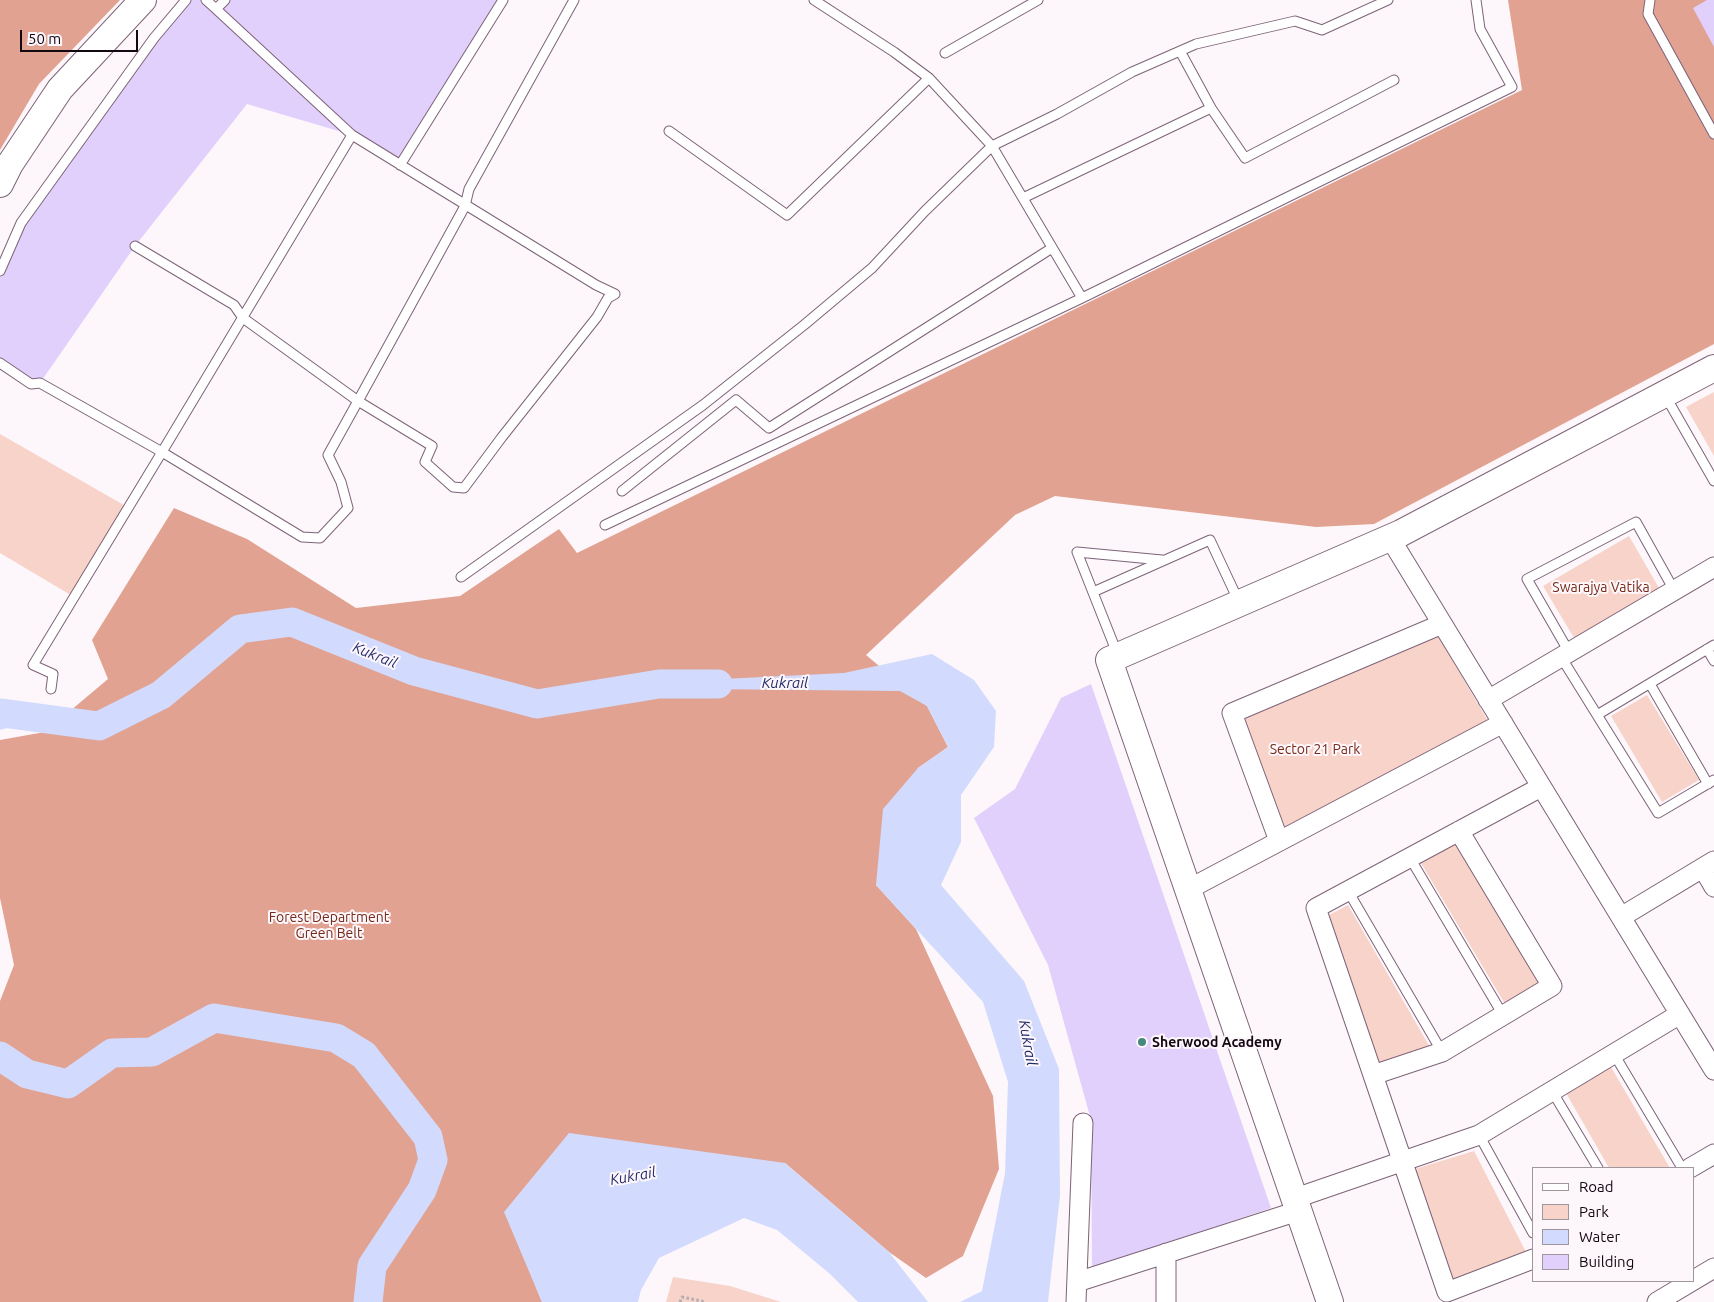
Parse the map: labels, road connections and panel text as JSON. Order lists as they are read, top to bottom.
{
  "water": ["Kukrail"],
  "parks": ["Swarajya Vatika", "Sector 21 Park", "Forest Department Green Belt"],
  "places": ["Sherwood Academy"],
  "legend": [
    "Road",
    "Park",
    "Water",
    "Building"
  ],
  "scale_bar": "50 m"
}
